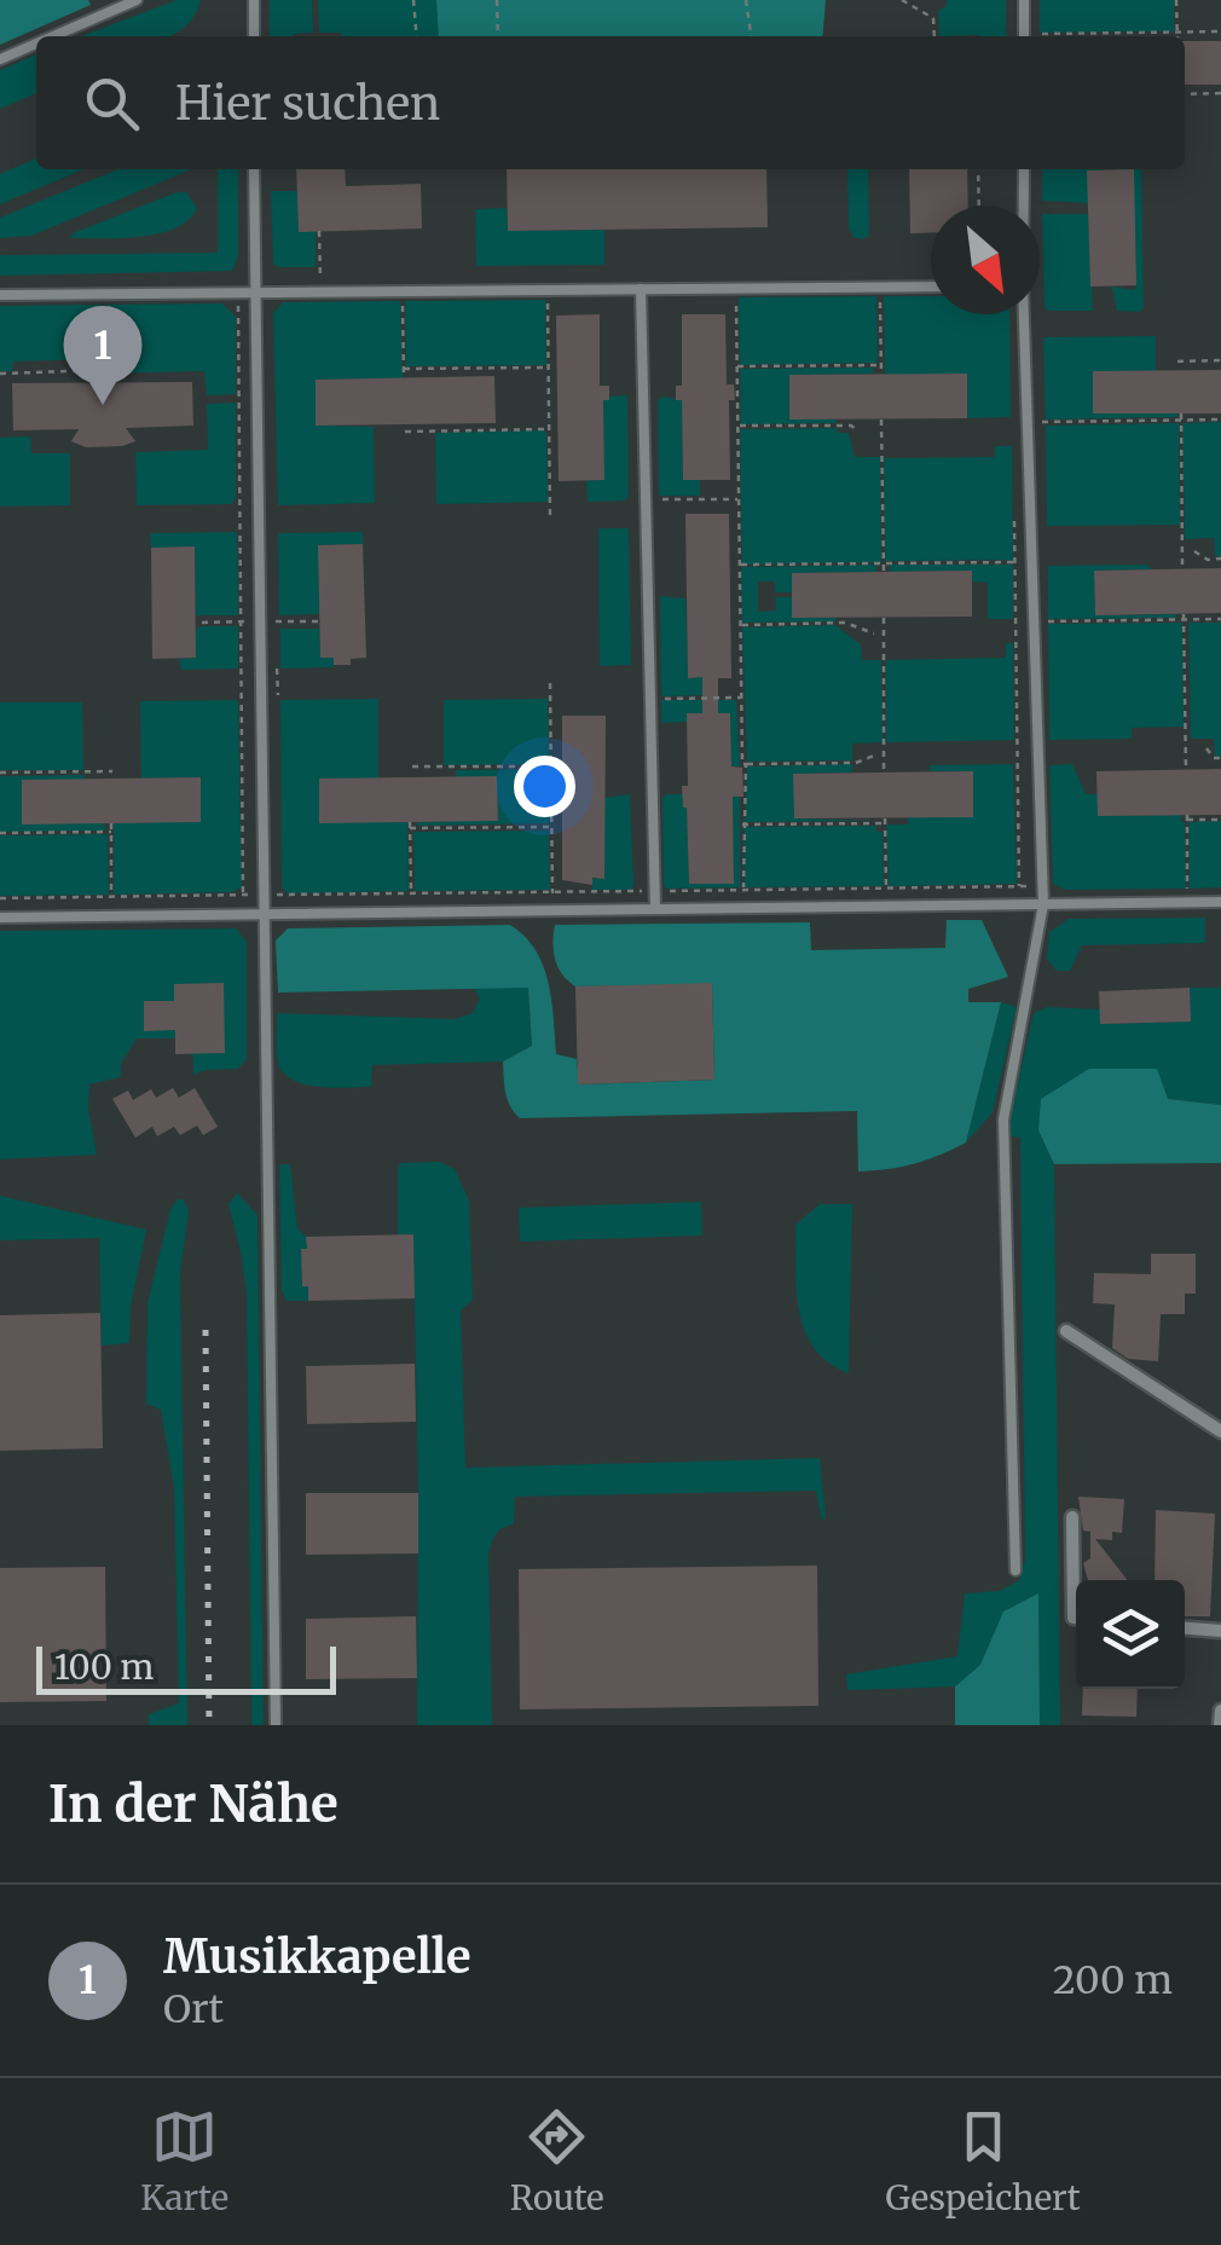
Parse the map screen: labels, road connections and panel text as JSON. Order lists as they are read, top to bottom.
{
  "scale_bar": "100 m",
  "north": "bottom right",
  "page": {
    "search": "Hier suchen",
    "pins": "1",
    "scale": "100 m",
    "heading": "In der Nähe",
    "list": [
      {
        "mark": "1",
        "name": "Musikkapelle",
        "note": "Ort",
        "value": "200 m"
      }
    ],
    "nav": ["Karte", "Route", "Gespeichert"]
  }
}
